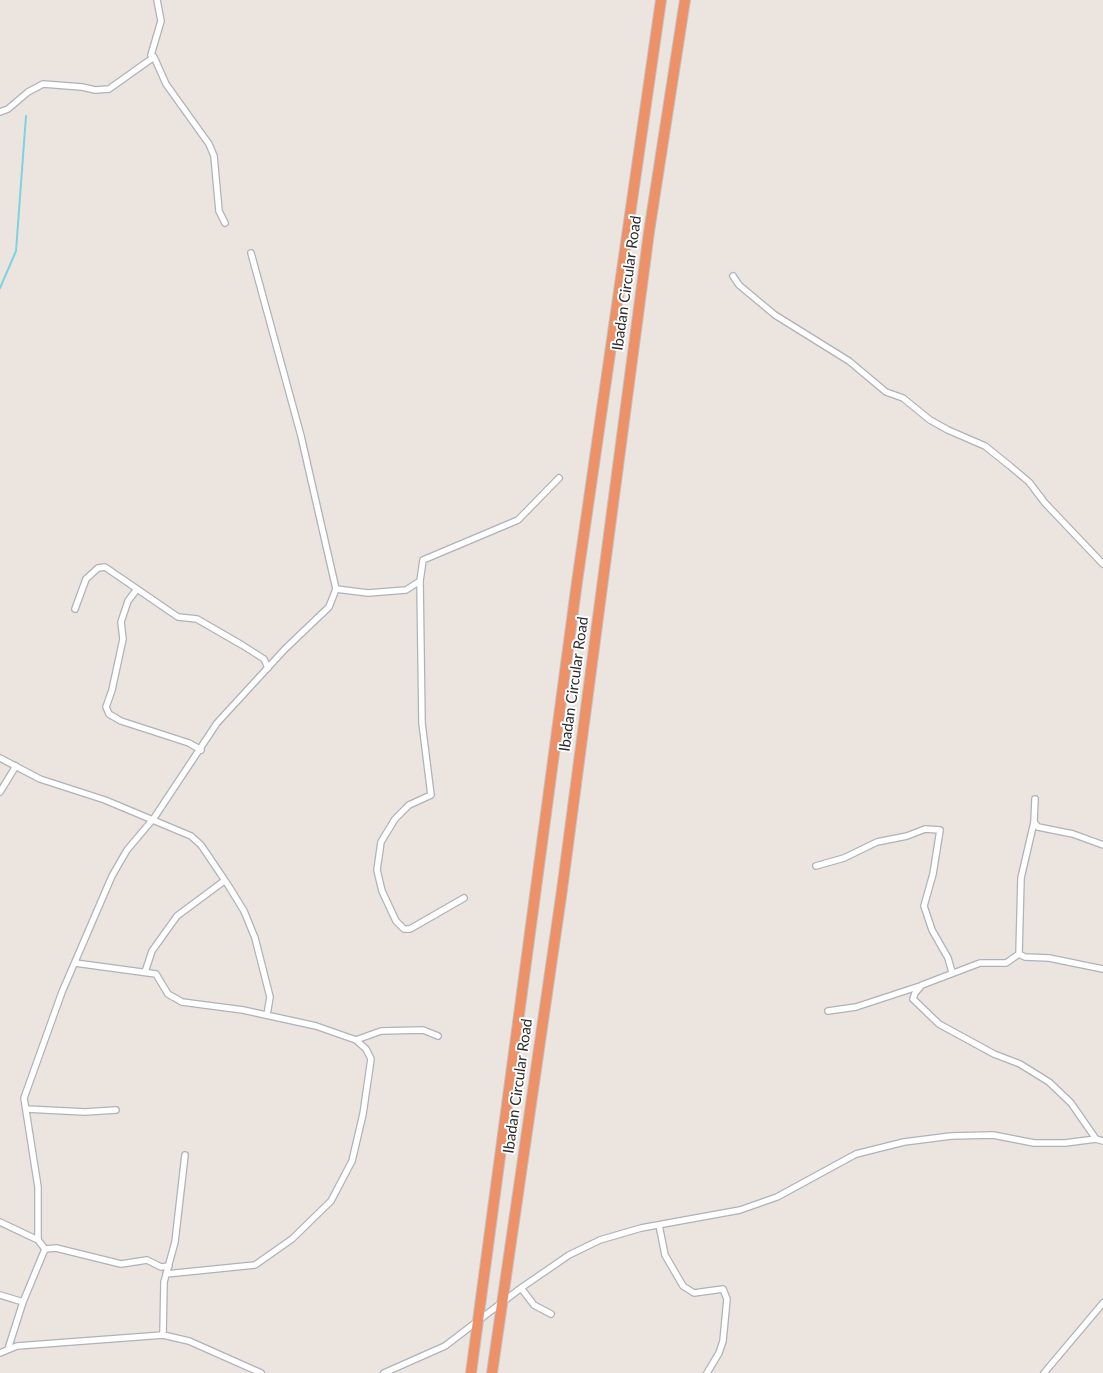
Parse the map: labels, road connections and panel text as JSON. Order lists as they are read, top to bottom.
{
  "streets": {
    "highway": ["Ibadan Circular Road"]
  }
}
